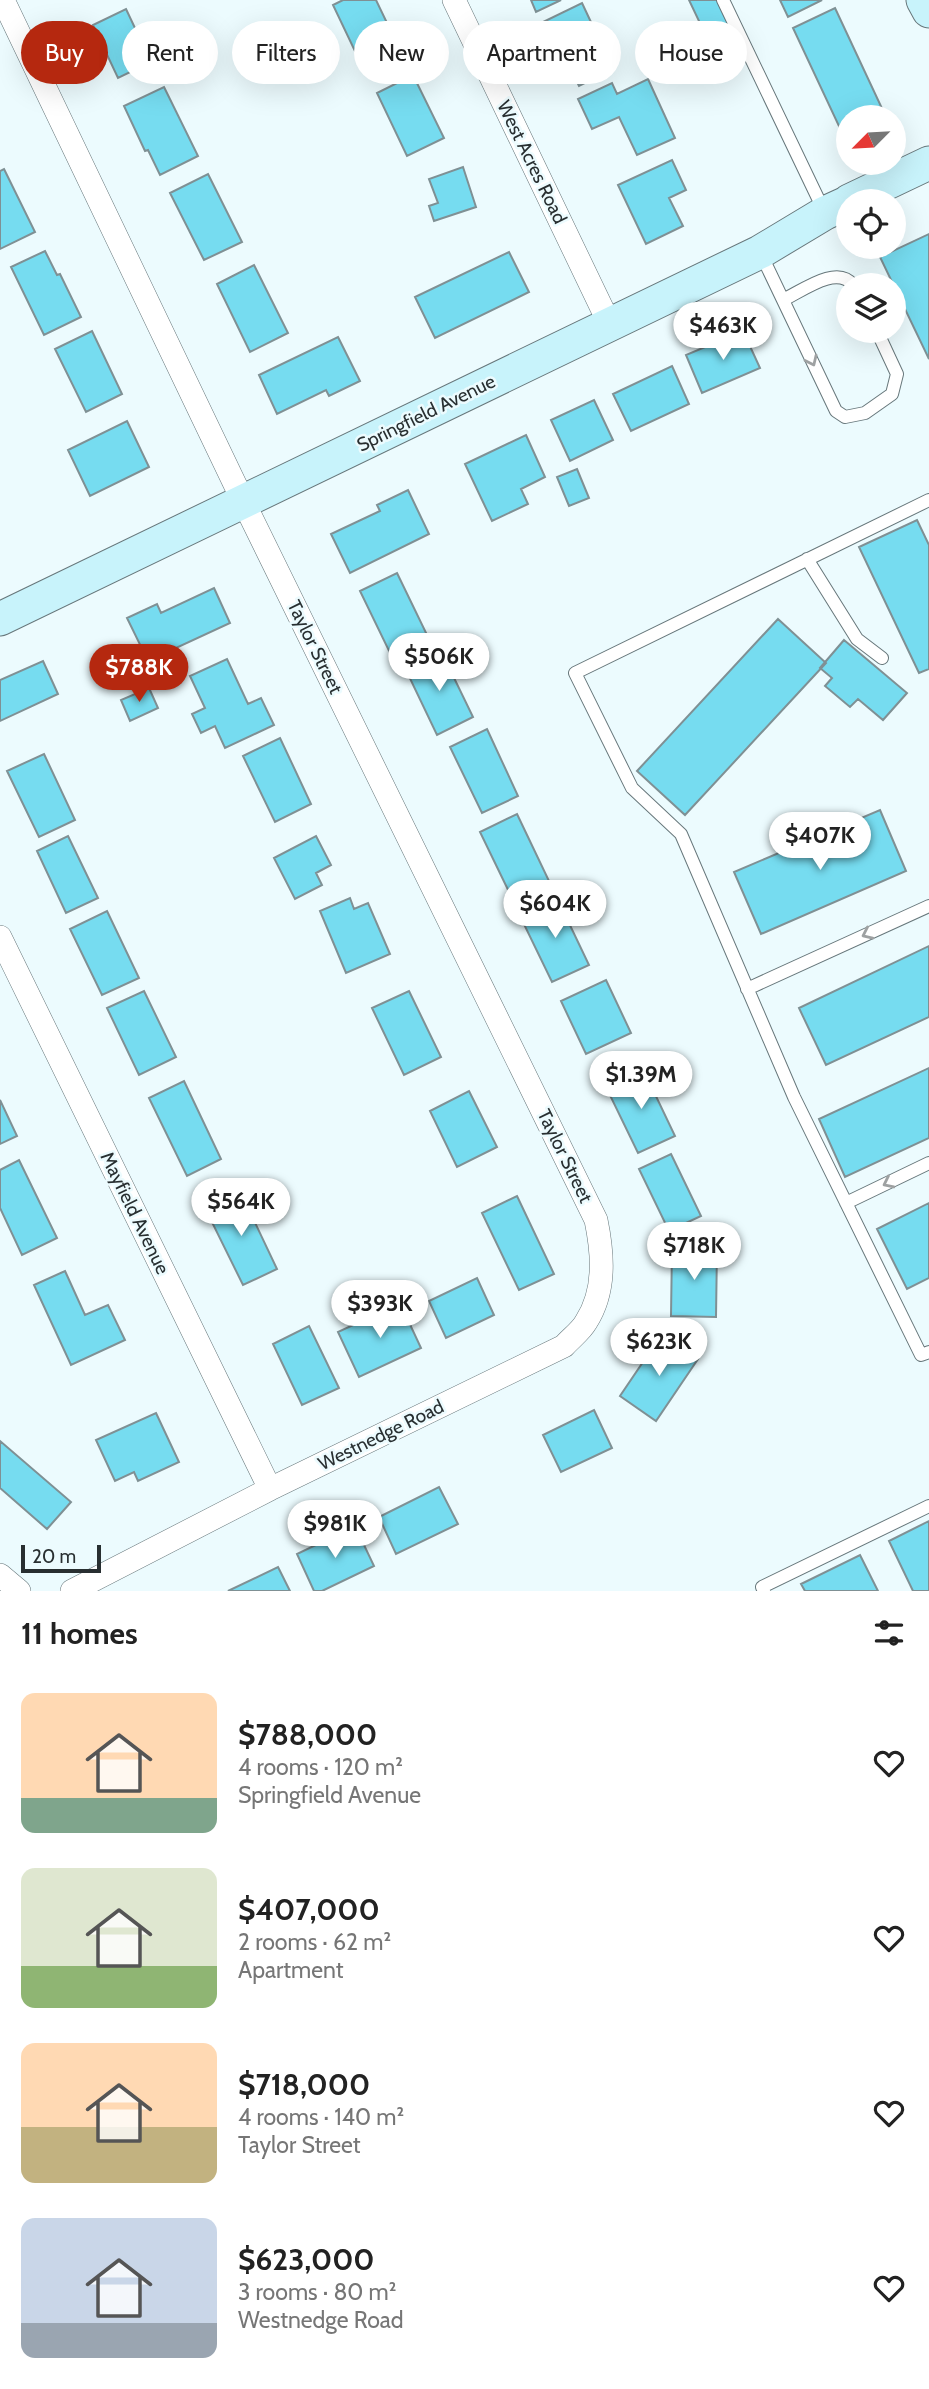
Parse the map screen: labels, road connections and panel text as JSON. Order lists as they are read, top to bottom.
{
  "streets": {
    "street": [
      "West Acres Road",
      "Springfield Avenue",
      "Taylor Street",
      "Mayfield Avenue",
      "Westnedge Road"
    ]
  },
  "crossings": [
    ["West Acres Road", "Springfield Avenue"],
    ["Springfield Avenue", "Taylor Street"],
    ["Taylor Street", "Westnedge Road"],
    ["Mayfield Avenue", "Westnedge Road"]
  ],
  "scale_bar": "20 m",
  "north": "bottom left",
  "page": {
    "chip": [
      "Buy",
      "Rent",
      "Filters",
      "New",
      "Apartment",
      "House"
    ],
    "price": [
      "$463K",
      "$506K",
      "$788K",
      "$407K",
      "$604K",
      "$1.39M",
      "$564K",
      "$718K",
      "$393K",
      "$623K",
      "$981K"
    ],
    "scale": "20 m",
    "heading": "11 homes",
    "list": [
      {
        "name": "$788,000",
        "note": "4 rooms · 120 m² · Springfield Avenue"
      },
      {
        "name": "$407,000",
        "note": "2 rooms · 62 m² · Apartment"
      },
      {
        "name": "$718,000",
        "note": "4 rooms · 140 m² · Taylor Street"
      },
      {
        "name": "$623,000",
        "note": "3 rooms · 80 m² · Westnedge Road"
      }
    ]
  }
}
